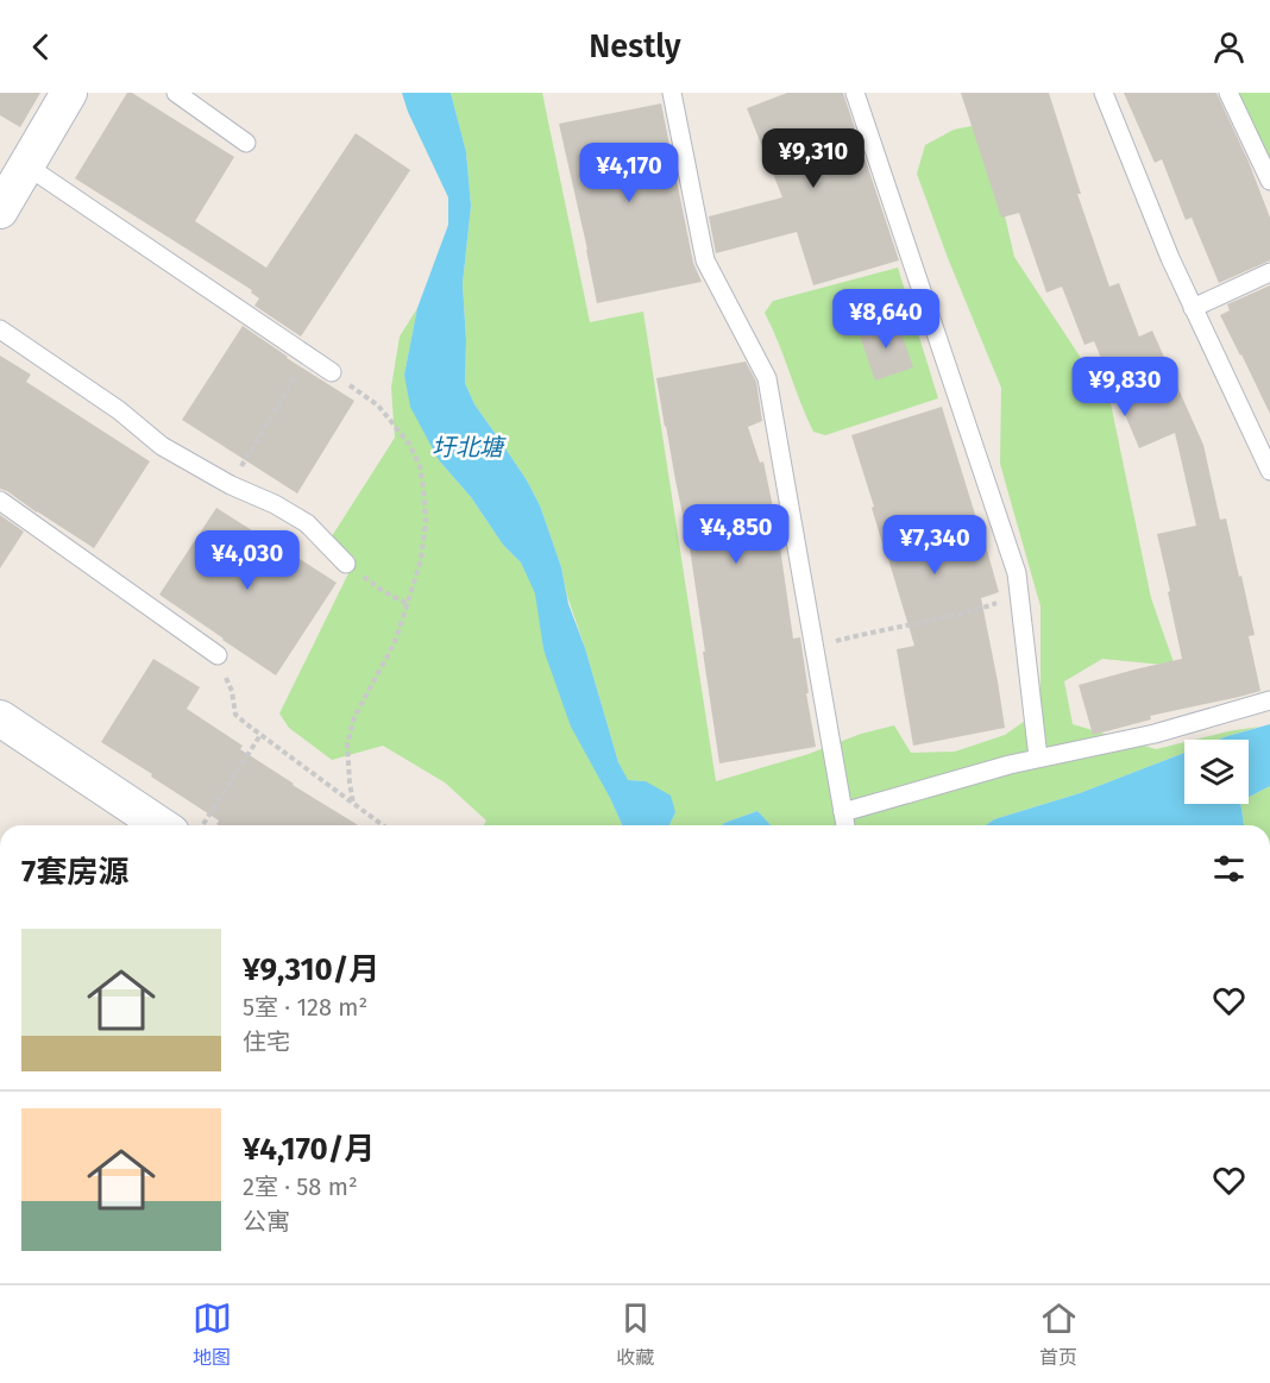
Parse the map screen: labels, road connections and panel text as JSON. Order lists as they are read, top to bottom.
{
  "water": ["圩北塘"],
  "page": {
    "header": "Nestly",
    "price": [
      "¥9,310",
      "¥4,170",
      "¥8,640",
      "¥9,830",
      "¥4,850",
      "¥7,340",
      "¥4,030"
    ],
    "heading": "7套房源",
    "list": [
      {
        "name": "¥9,310/月",
        "note": "5室 · 128 m² · 住宅"
      },
      {
        "name": "¥4,170/月",
        "note": "2室 · 58 m² · 公寓"
      }
    ],
    "tabs": ["地图", "收藏", "首页"]
  }
}
